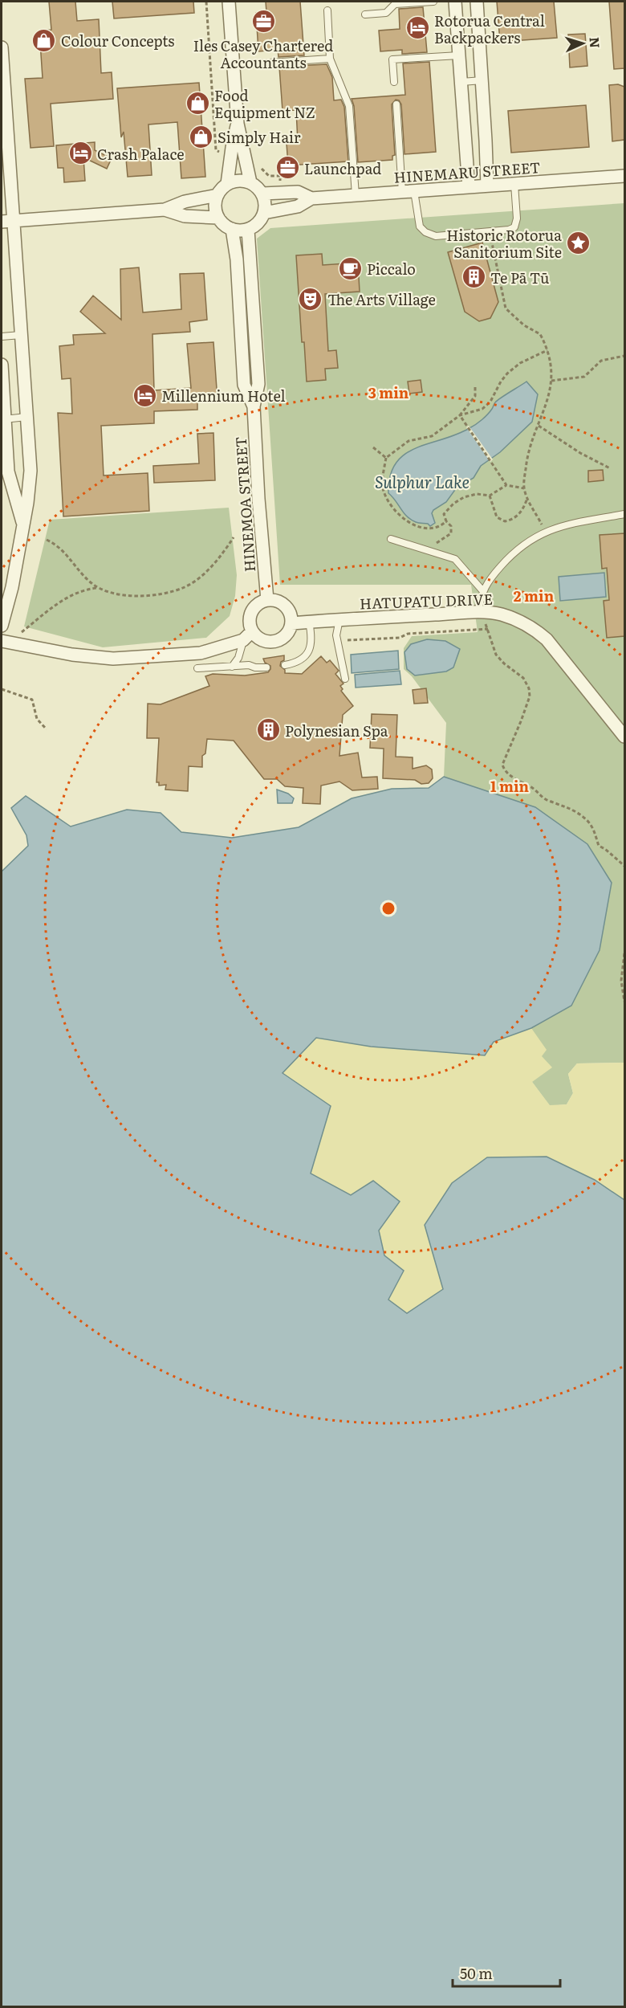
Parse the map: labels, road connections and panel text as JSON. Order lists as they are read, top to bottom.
{
  "streets": {
    "street": ["HINEMARU STREET", "HINEMOA STREET", "HATUPATU DRIVE"]
  },
  "crossings": [
    ["HINEMARU STREET", "HINEMOA STREET"],
    ["HINEMOA STREET", "HATUPATU DRIVE"]
  ],
  "water": ["Sulphur Lake"],
  "places": {
    "office": ["Iles Casey Chartered Accountants", "Launchpad"],
    "hotel": ["Rotorua Central Backpackers", "Crash Palace", "Millennium Hotel"],
    "shop": ["Colour Concepts", "Food Equipment NZ", "Simply Hair"],
    "place": ["Historic Rotorua Sanitorium Site"],
    "cafe": ["Piccalo"],
    "building": ["Te Pā Tū", "Polynesian Spa"],
    "theatre": ["The Arts Village"]
  },
  "scale_bar": "50 m",
  "north": "right",
  "rings": ["3 min", "2 min", "1 min"]
}
